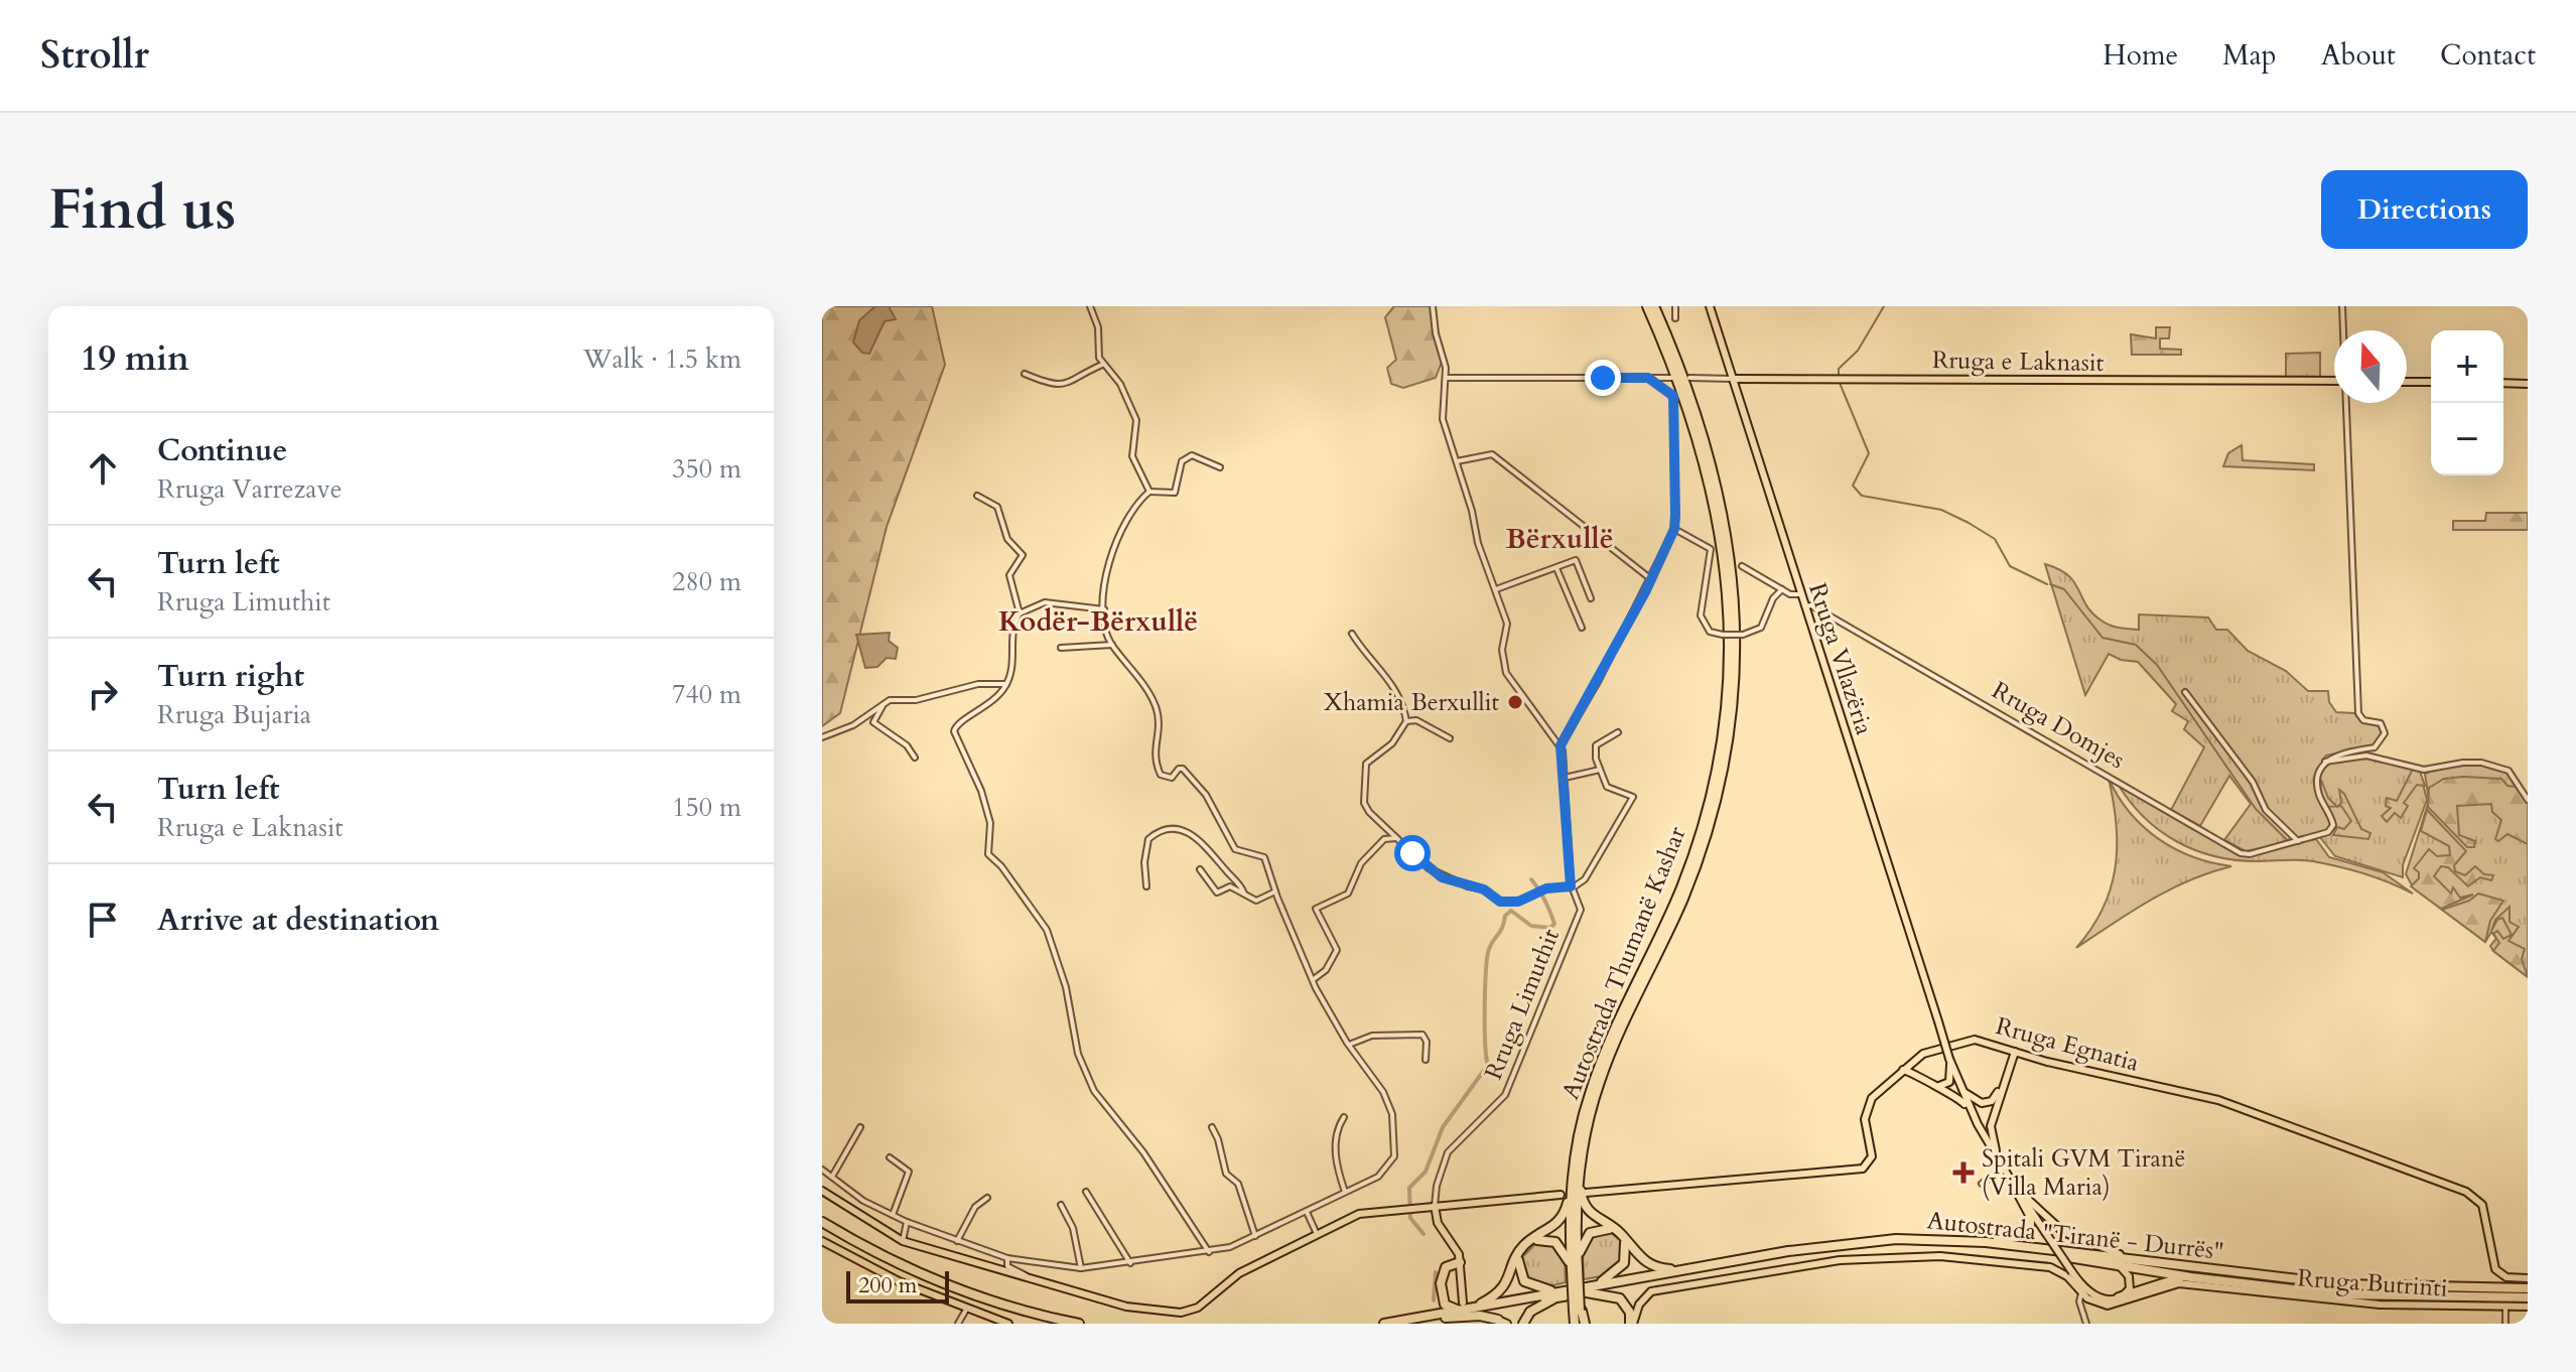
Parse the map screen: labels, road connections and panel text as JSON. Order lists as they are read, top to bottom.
{
  "streets": {
    "highway": ["Autostrada Thumanë Kashar", "Autostrada \"Tiranë - Durrës\""],
    "main road": [
      "Rruga e Laknasit",
      "Rruga Vllazëria",
      "Rruga Egnatia",
      "Rruga Butrinti"
    ],
    "street": ["Rruga Domjes", "Rruga Limuthit"]
  },
  "crossings": [
    ["Rruga e Laknasit", "Rruga Vllazëria"],
    ["Rruga Vllazëria", "Rruga Domjes"],
    ["Autostrada Thumanë Kashar", "Autostrada \"Tiranë - Durrës\""]
  ],
  "districts": ["Bërxullë", "Kodër-Bërxullë"],
  "places": {
    "other": ["Xhamia Berxullit"],
    "health": ["Spitali GVM Tiranë (Villa Maria)"]
  },
  "scale_bar": "200 m",
  "north": "top",
  "page": {
    "header": "Strollr",
    "nav": [
      "Home",
      "Map",
      "About",
      "Contact"
    ],
    "buttons": "Directions",
    "title": "Find us",
    "heading": ["19 min", "Walk · 1.5 km"],
    "map_buttons": ["+", "−"],
    "list": [
      ["Continue", "Rruga Varrezave", "350 m"],
      ["Turn left", "Rruga Limuthit", "280 m"],
      ["Turn right", "Rruga Bujaria", "740 m"],
      ["Turn left", "Rruga e Laknasit", "150 m"],
      "Arrive at destination"
    ],
    "scale": "200 m"
  }
}
